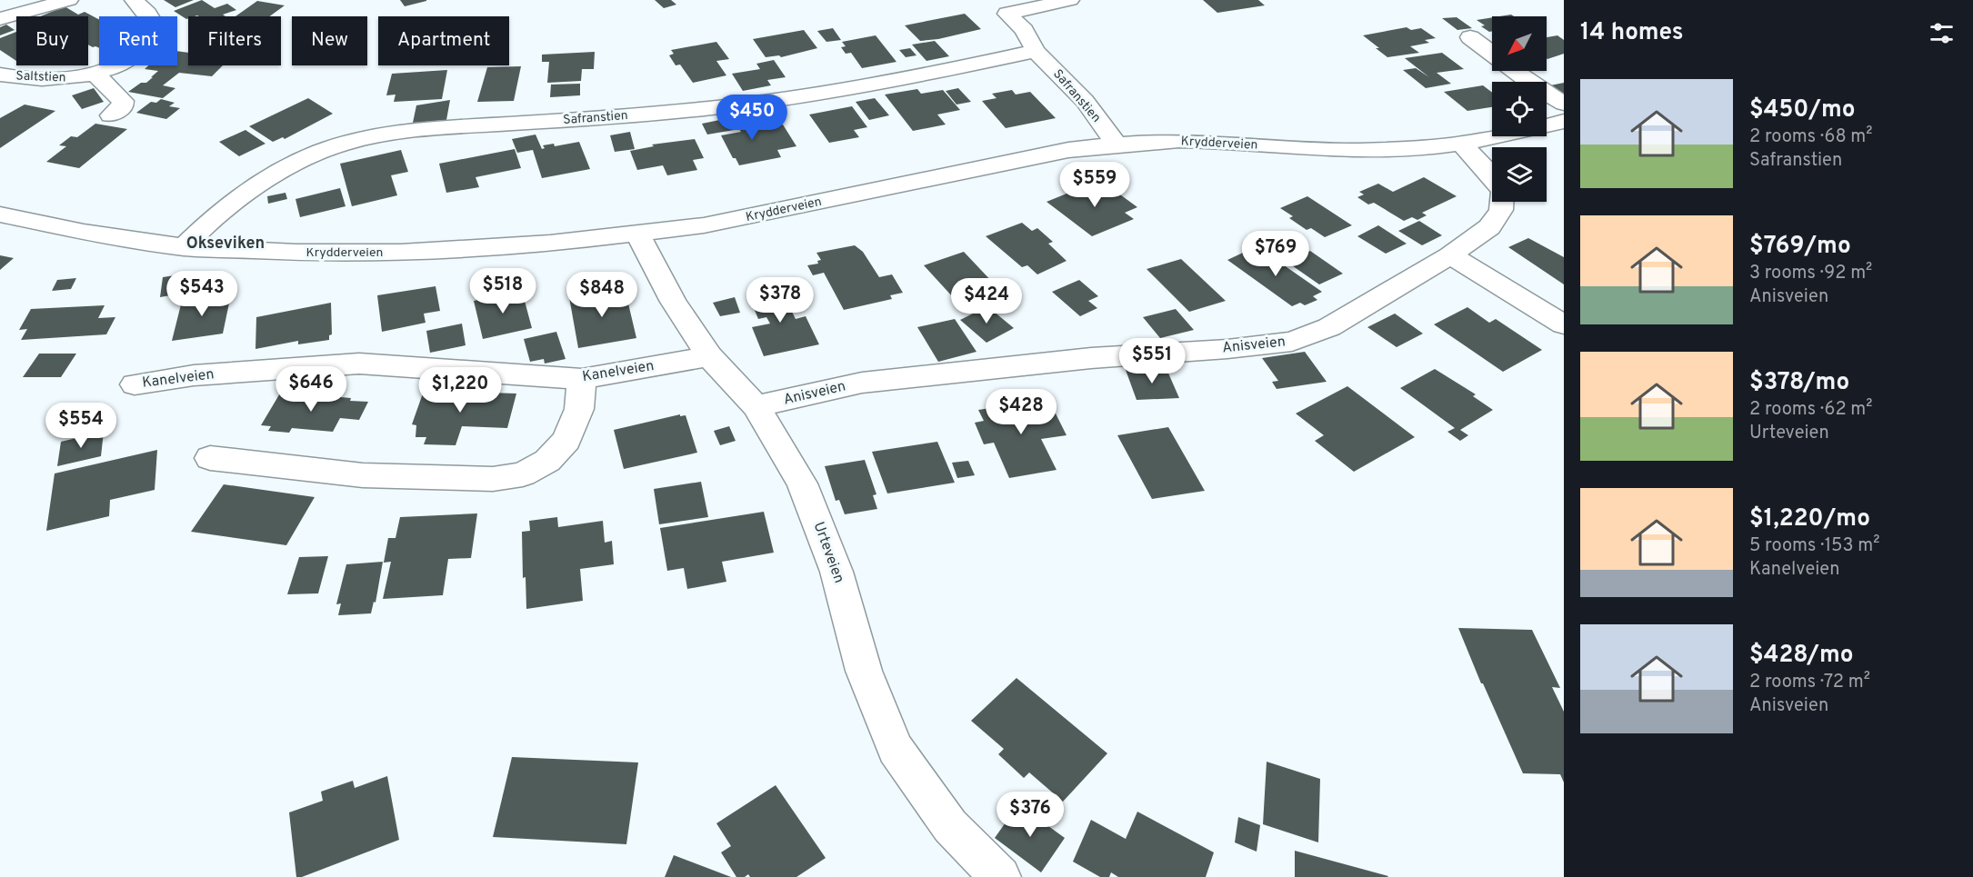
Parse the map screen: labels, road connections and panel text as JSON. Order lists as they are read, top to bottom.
{
  "streets": {
    "street": [
      "Saltstien",
      "Safranstien",
      "Krydderveien",
      "Anisveien",
      "Kanelveien",
      "Urteveien"
    ]
  },
  "crossings": [
    ["Safranstien", "Krydderveien"],
    ["Krydderveien", "Anisveien"],
    ["Krydderveien", "Urteveien"],
    ["Anisveien", "Urteveien"],
    ["Kanelveien", "Urteveien"]
  ],
  "districts": ["Okseviken"],
  "north": "bottom left",
  "page": {
    "heading": "14 homes",
    "chip": [
      "Buy",
      "Rent",
      "Filters",
      "New",
      "Apartment"
    ],
    "list": [
      {
        "name": "$450/mo",
        "note": "2 rooms · 68 m² · Safranstien"
      },
      {
        "name": "$769/mo",
        "note": "3 rooms · 92 m² · Anisveien"
      },
      {
        "name": "$378/mo",
        "note": "2 rooms · 62 m² · Urteveien"
      },
      {
        "name": "$1,220/mo",
        "note": "5 rooms · 153 m² · Kanelveien"
      },
      {
        "name": "$428/mo",
        "note": "2 rooms · 72 m² · Anisveien"
      }
    ],
    "price": [
      "$450",
      "$559",
      "$769",
      "$518",
      "$543",
      "$848",
      "$378",
      "$424",
      "$551",
      "$646",
      "$1,220",
      "$428",
      "$554",
      "$376"
    ]
  }
}
